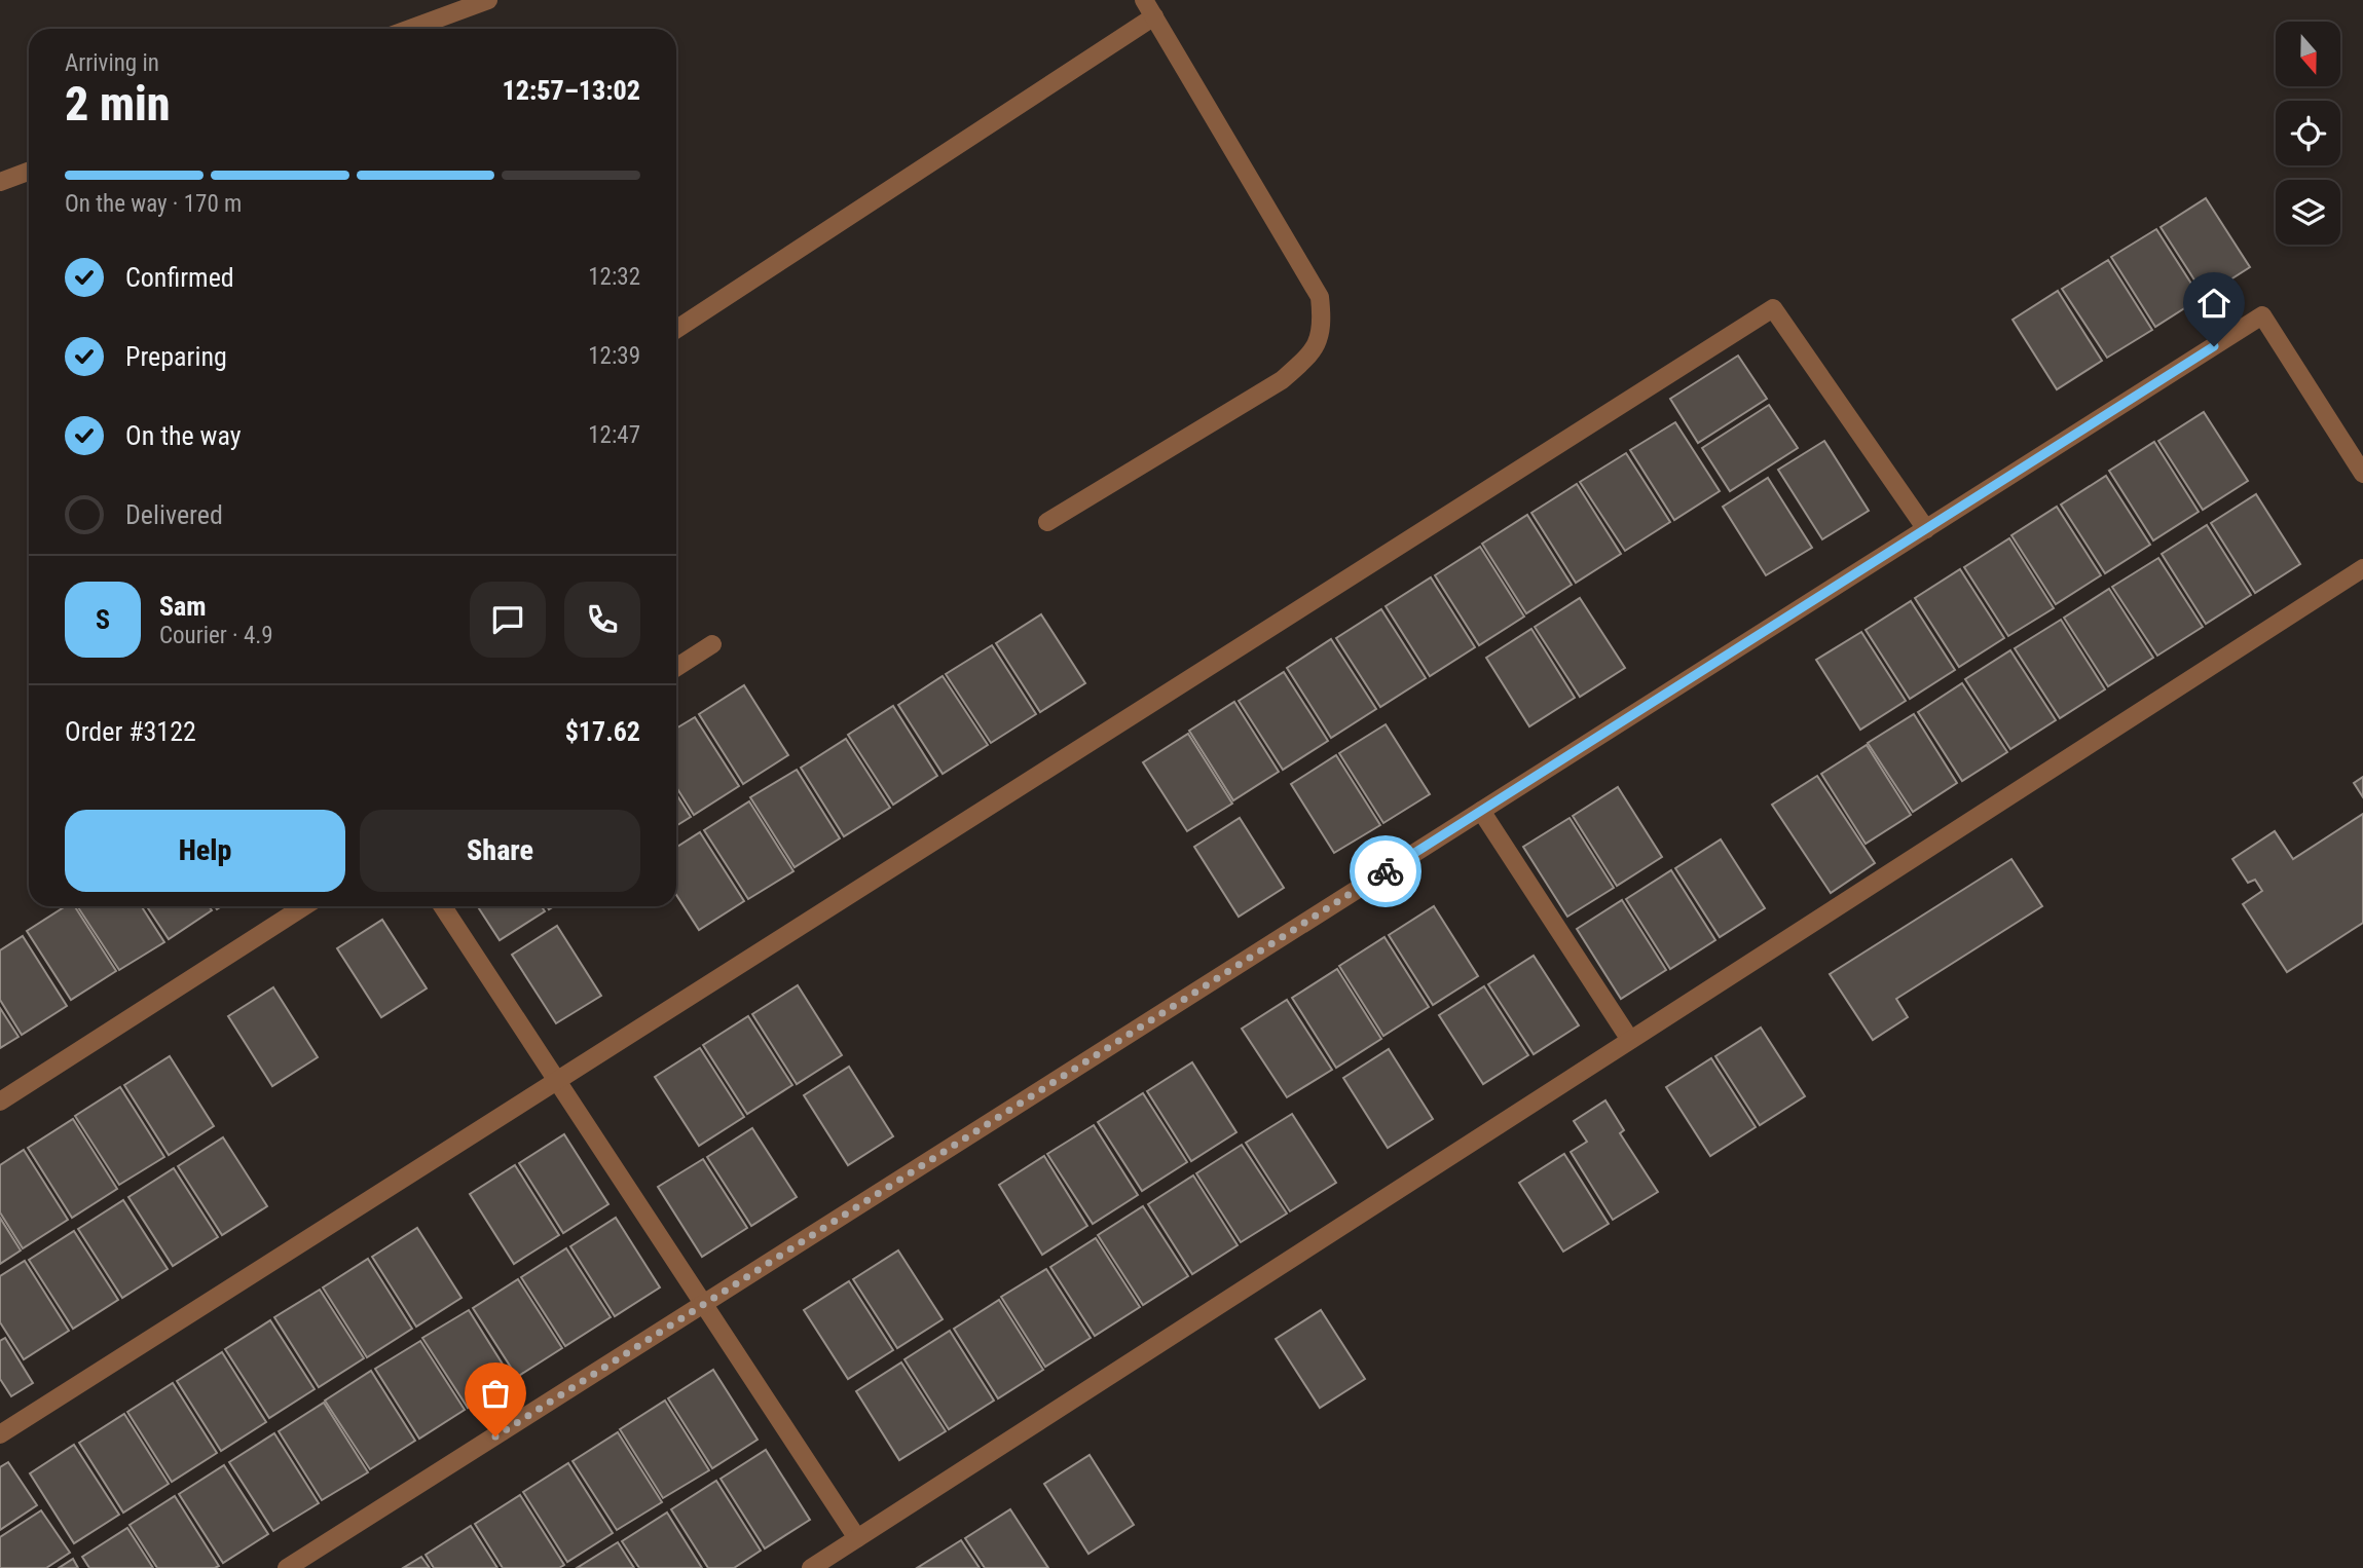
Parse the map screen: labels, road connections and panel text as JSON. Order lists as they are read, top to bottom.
{
  "north": "bottom",
  "page": {
    "heading": ["2 min", "Arriving in", "12:57–13:02"],
    "panel": [
      "Sam",
      "Courier · 4.9",
      "Order #3122",
      "$17.62"
    ],
    "bar": "On the way · 170 m",
    "list": [
      ["Confirmed", "12:32"],
      ["Preparing", "12:39"],
      ["On the way", "12:47"],
      "Delivered"
    ],
    "round": "S",
    "buttons": ["Help", "Share"]
  }
}
